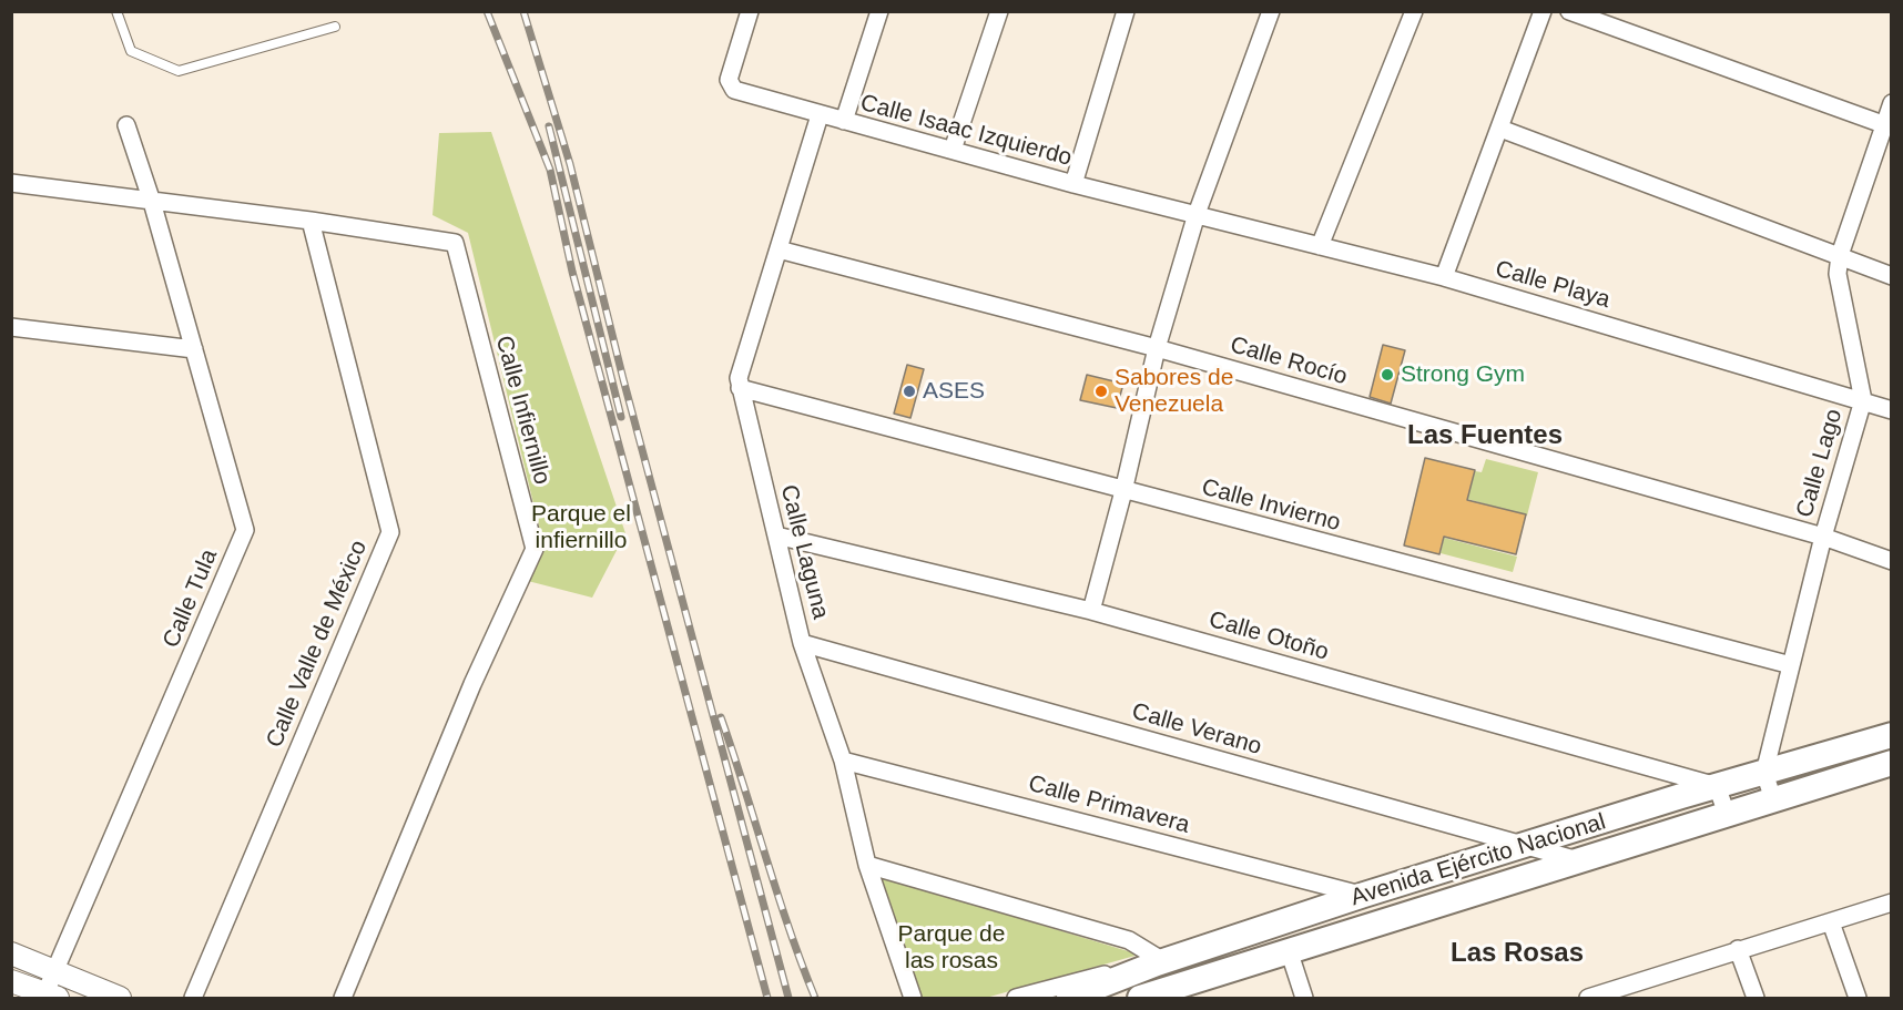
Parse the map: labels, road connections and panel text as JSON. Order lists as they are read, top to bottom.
{
  "streets": {
    "main road": ["Avenida Ejército Nacional"],
    "street": [
      "Calle Isaac Izquierdo",
      "Calle Playa",
      "Calle Rocío",
      "Calle Infiernillo",
      "Calle Lago",
      "Calle Invierno",
      "Calle Laguna",
      "Calle Tula",
      "Calle Otoño",
      "Calle Valle de México",
      "Calle Verano",
      "Calle Primavera"
    ]
  },
  "crossings": [
    ["Calle Isaac Izquierdo", "Calle Playa"],
    ["Calle Isaac Izquierdo", "Calle Laguna"],
    ["Calle Playa", "Calle Lago"],
    ["Calle Rocío", "Calle Lago"],
    ["Calle Rocío", "Calle Laguna"],
    ["Calle Infiernillo", "Calle Tula"],
    ["Calle Infiernillo", "Calle Valle de México"],
    ["Calle Lago", "Calle Invierno"],
    ["Calle Lago", "Avenida Ejército Nacional"],
    ["Calle Invierno", "Calle Laguna"],
    ["Calle Laguna", "Calle Otoño"],
    ["Calle Laguna", "Calle Verano"],
    ["Calle Laguna", "Calle Primavera"],
    ["Calle Otoño", "Avenida Ejército Nacional"],
    ["Calle Verano", "Avenida Ejército Nacional"],
    ["Calle Primavera", "Avenida Ejército Nacional"]
  ],
  "districts": ["Las Fuentes", "Las Rosas"],
  "parks": ["Parque el infiernillo", "Parque de las rosas"],
  "places": ["Strong Gym", "ASES", "Sabores de Venezuela"]
}
